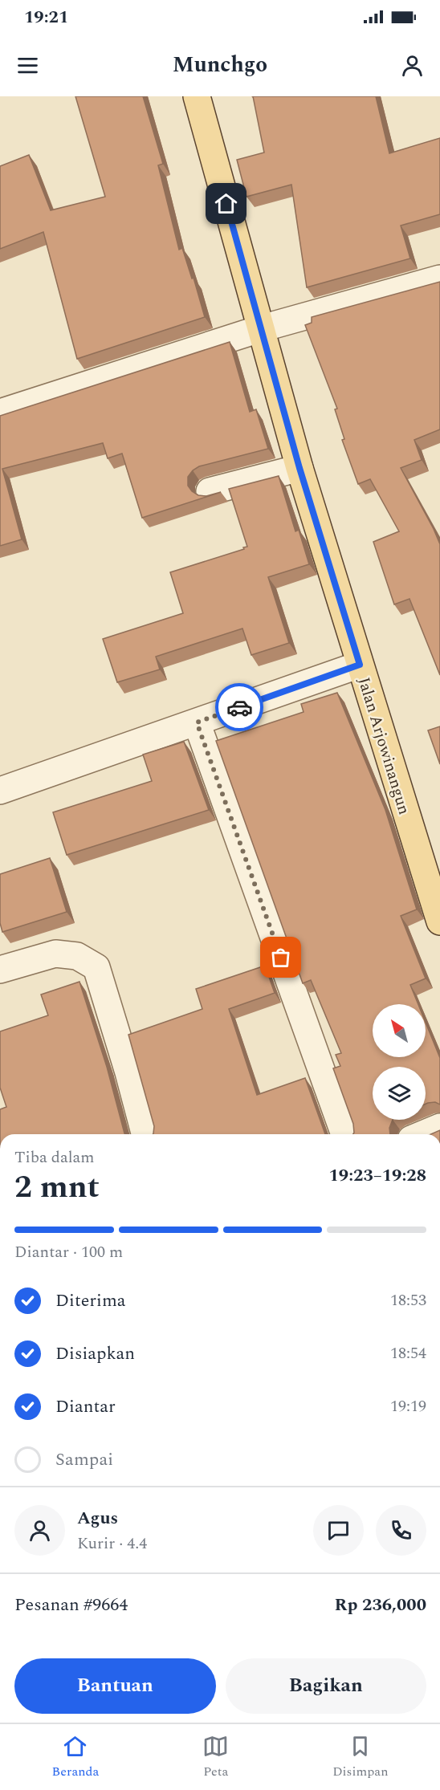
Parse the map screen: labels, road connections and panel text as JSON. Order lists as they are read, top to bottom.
{
  "streets": {
    "main road": ["Jalan Arjowinangun"]
  },
  "north": "top left",
  "page": {
    "status": "19:21",
    "header": "Munchgo",
    "heading": ["2 mnt", "Tiba dalam", "19:23–19:28"],
    "panel": [
      "Agus",
      "Kurir · 4.4",
      "Pesanan #9664",
      "Rp 236,000"
    ],
    "bar": "Diantar · 100 m",
    "list": [
      ["Diterima", "18:53"],
      ["Disiapkan", "18:54"],
      ["Diantar", "19:19"],
      "Sampai"
    ],
    "buttons": ["Bantuan", "Bagikan"],
    "tabs": ["Beranda", "Peta", "Disimpan"]
  }
}
